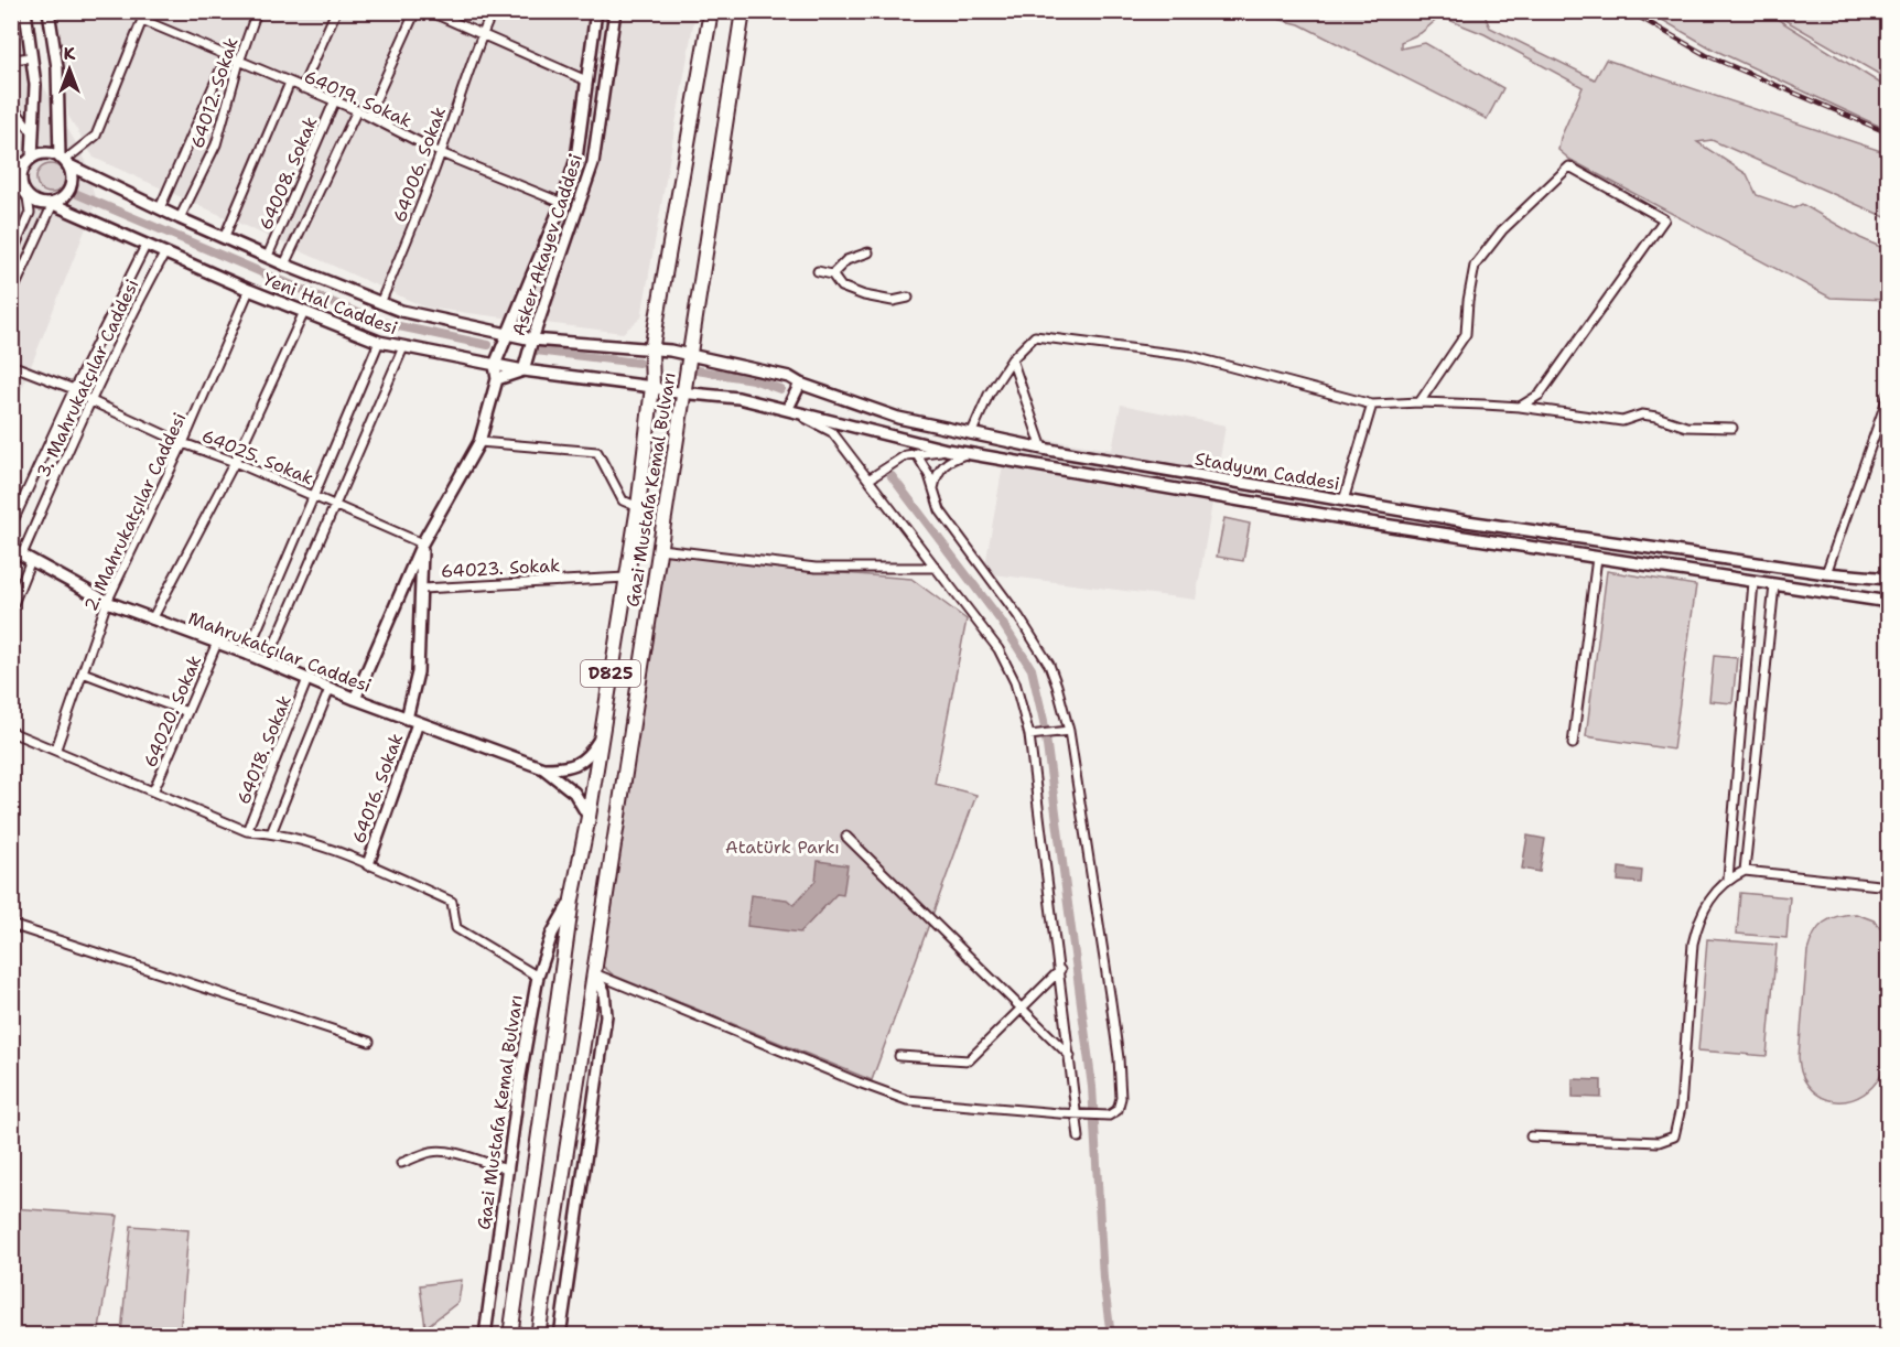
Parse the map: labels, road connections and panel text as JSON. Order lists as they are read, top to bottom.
{
  "streets": {
    "highway": ["Gazi Mustafa Kemal Bulvarı", "D825"],
    "street": [
      "64012. Sokak",
      "64019. Sokak",
      "64006. Sokak",
      "64008. Sokak",
      "Asker Akayev Caddesi",
      "Yeni Hal Caddesi",
      "3. Mahrukatçılar Caddesi",
      "64025. Sokak",
      "Stadyum Caddesi",
      "2. Mahrukatçılar Caddesi",
      "64023. Sokak",
      "Mahrukatçılar Caddesi",
      "64020. Sokak",
      "64018. Sokak",
      "64016. Sokak"
    ]
  },
  "crossings": [
    ["64012. Sokak", "64019. Sokak"],
    ["64012. Sokak", "Yeni Hal Caddesi"],
    ["64019. Sokak", "64006. Sokak"],
    ["64019. Sokak", "64008. Sokak"],
    ["64019. Sokak", "Asker Akayev Caddesi"],
    ["64006. Sokak", "Yeni Hal Caddesi"],
    ["64008. Sokak", "Yeni Hal Caddesi"],
    ["Asker Akayev Caddesi", "Yeni Hal Caddesi"],
    ["Yeni Hal Caddesi", "3. Mahrukatçılar Caddesi"],
    ["Yeni Hal Caddesi", "Stadyum Caddesi"],
    ["Yeni Hal Caddesi", "Gazi Mustafa Kemal Bulvarı"],
    ["Yeni Hal Caddesi", "2. Mahrukatçılar Caddesi"],
    ["3. Mahrukatçılar Caddesi", "64025. Sokak"],
    ["3. Mahrukatçılar Caddesi", "Mahrukatçılar Caddesi"],
    ["64025. Sokak", "2. Mahrukatçılar Caddesi"],
    ["64025. Sokak", "64023. Sokak"],
    ["Stadyum Caddesi", "Gazi Mustafa Kemal Bulvarı"],
    ["Gazi Mustafa Kemal Bulvarı", "64023. Sokak"],
    ["Gazi Mustafa Kemal Bulvarı", "Mahrukatçılar Caddesi"],
    ["2. Mahrukatçılar Caddesi", "Mahrukatçılar Caddesi"],
    ["64023. Sokak", "64016. Sokak"],
    ["Mahrukatçılar Caddesi", "64020. Sokak"],
    ["Mahrukatçılar Caddesi", "64018. Sokak"],
    ["Mahrukatçılar Caddesi", "64016. Sokak"]
  ],
  "parks": ["Atatürk Parkı"],
  "north": "top"
}
